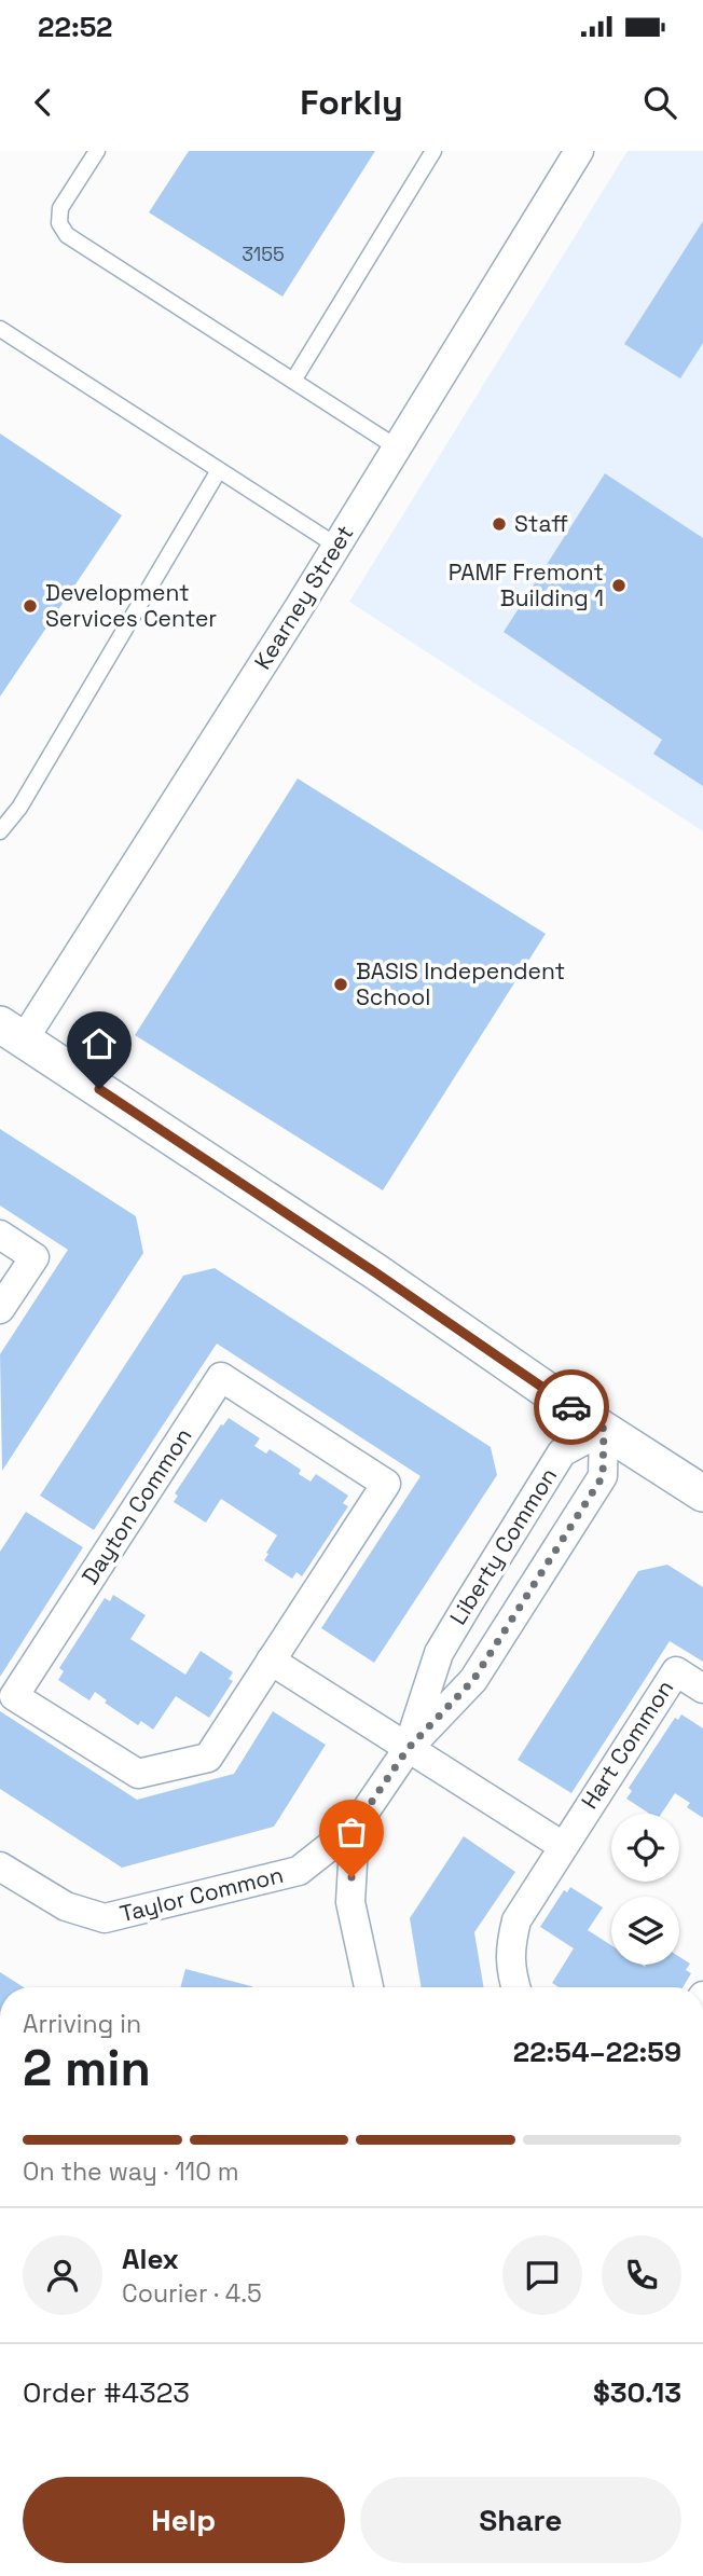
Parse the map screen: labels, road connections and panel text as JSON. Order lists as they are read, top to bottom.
{
  "streets": {
    "street": [
      "Kearney Street",
      "Dayton Common",
      "Liberty Common",
      "Hart Common",
      "Taylor Common"
    ]
  },
  "crossings": [
    ["Liberty Common", "Taylor Common"]
  ],
  "places": [
    "Staff",
    "PAMF Fremont Building 1",
    "Development Services Center",
    "BASIS Independent School"
  ],
  "house_numbers": ["3155"],
  "page": {
    "status": "22:52",
    "header": "Forkly",
    "heading": ["2 min", "Arriving in", "22:54–22:59"],
    "panel": [
      "Alex",
      "Courier · 4.5",
      "Order #4323",
      "$30.13"
    ],
    "bar": "On the way · 110 m",
    "buttons": ["Help", "Share"]
  }
}
